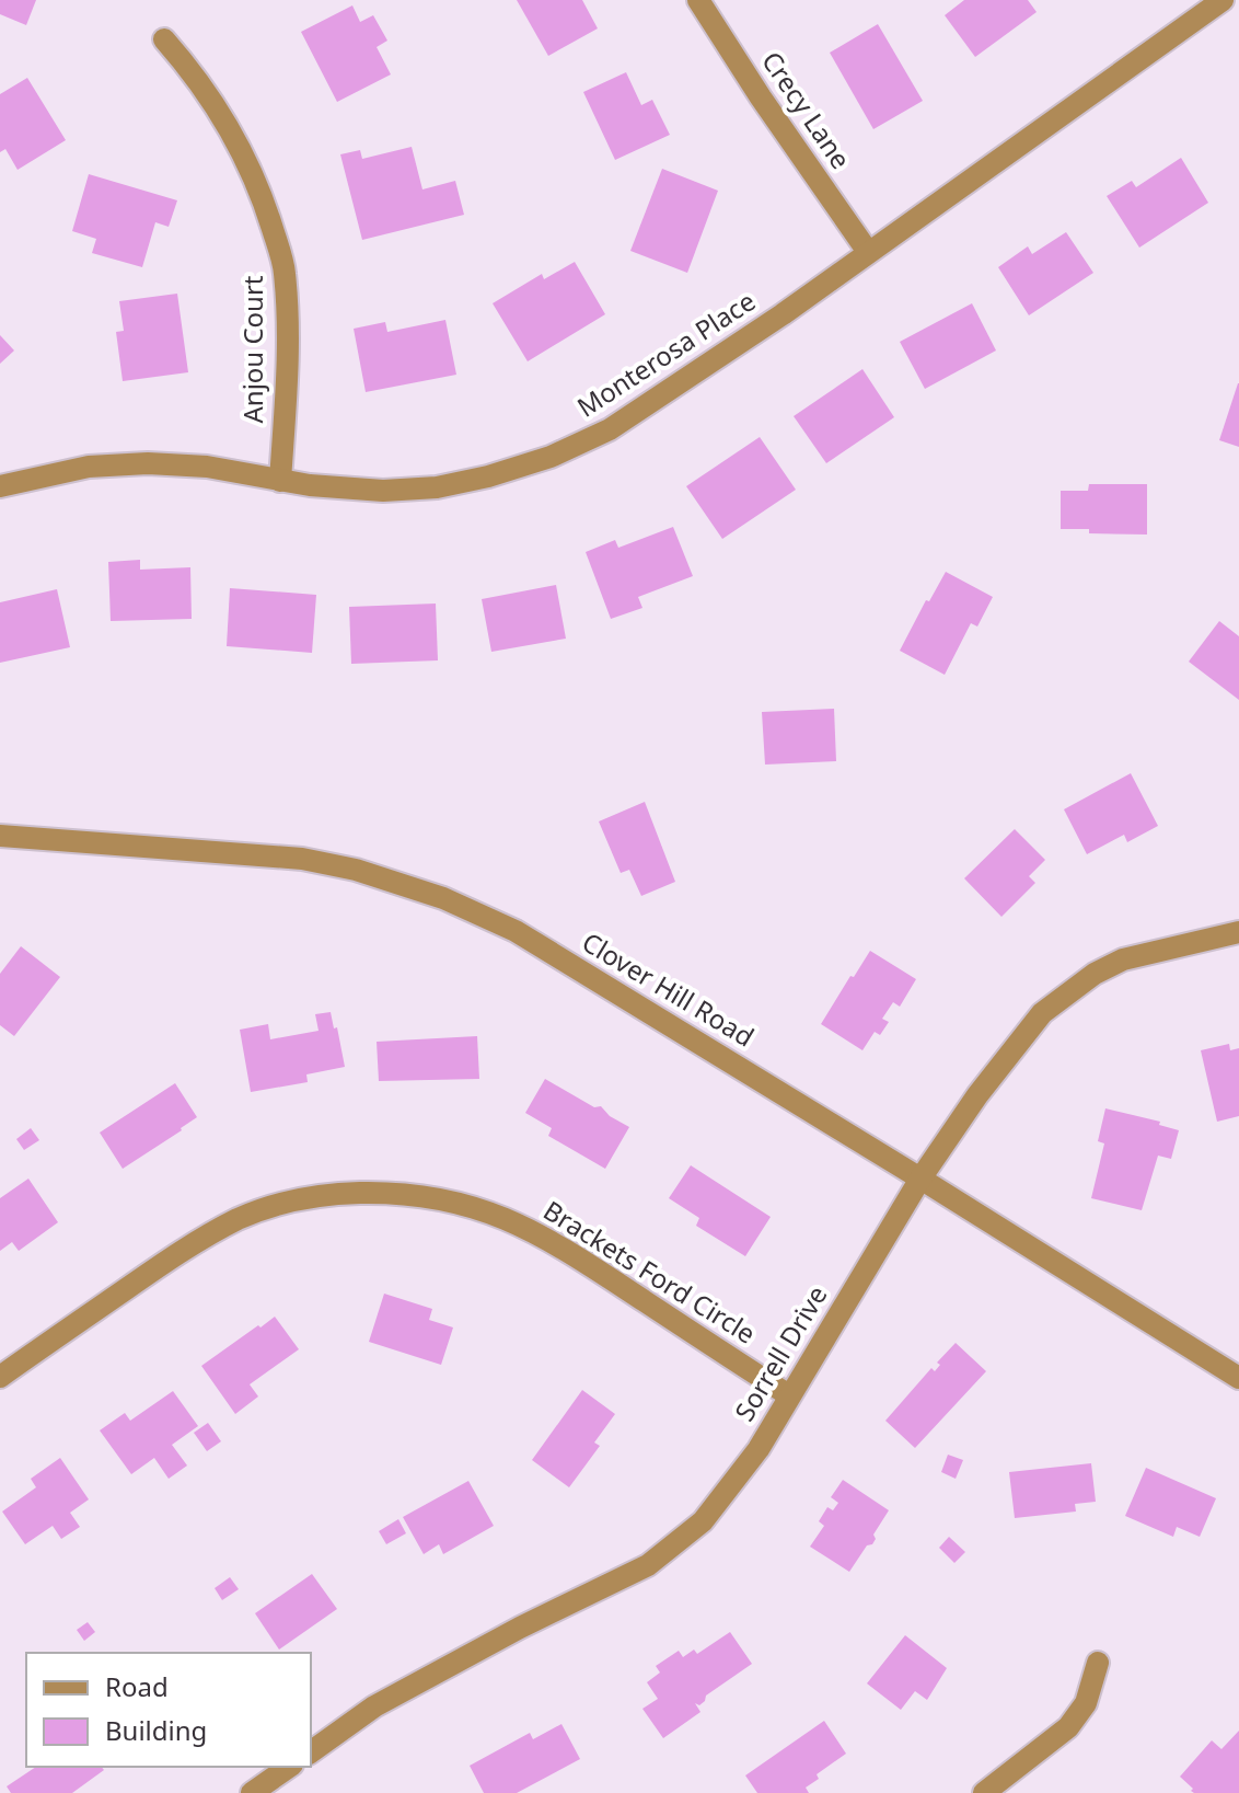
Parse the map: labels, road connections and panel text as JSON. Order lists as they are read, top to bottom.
{
  "streets": {
    "street": [
      "Crecy Lane",
      "Anjou Court",
      "Monterosa Place",
      "Clover Hill Road",
      "Brackets Ford Circle",
      "Sorrell Drive"
    ]
  },
  "crossings": [
    ["Crecy Lane", "Monterosa Place"],
    ["Anjou Court", "Monterosa Place"],
    ["Clover Hill Road", "Sorrell Drive"],
    ["Brackets Ford Circle", "Sorrell Drive"]
  ],
  "legend": ["Road", "Building"]
}
